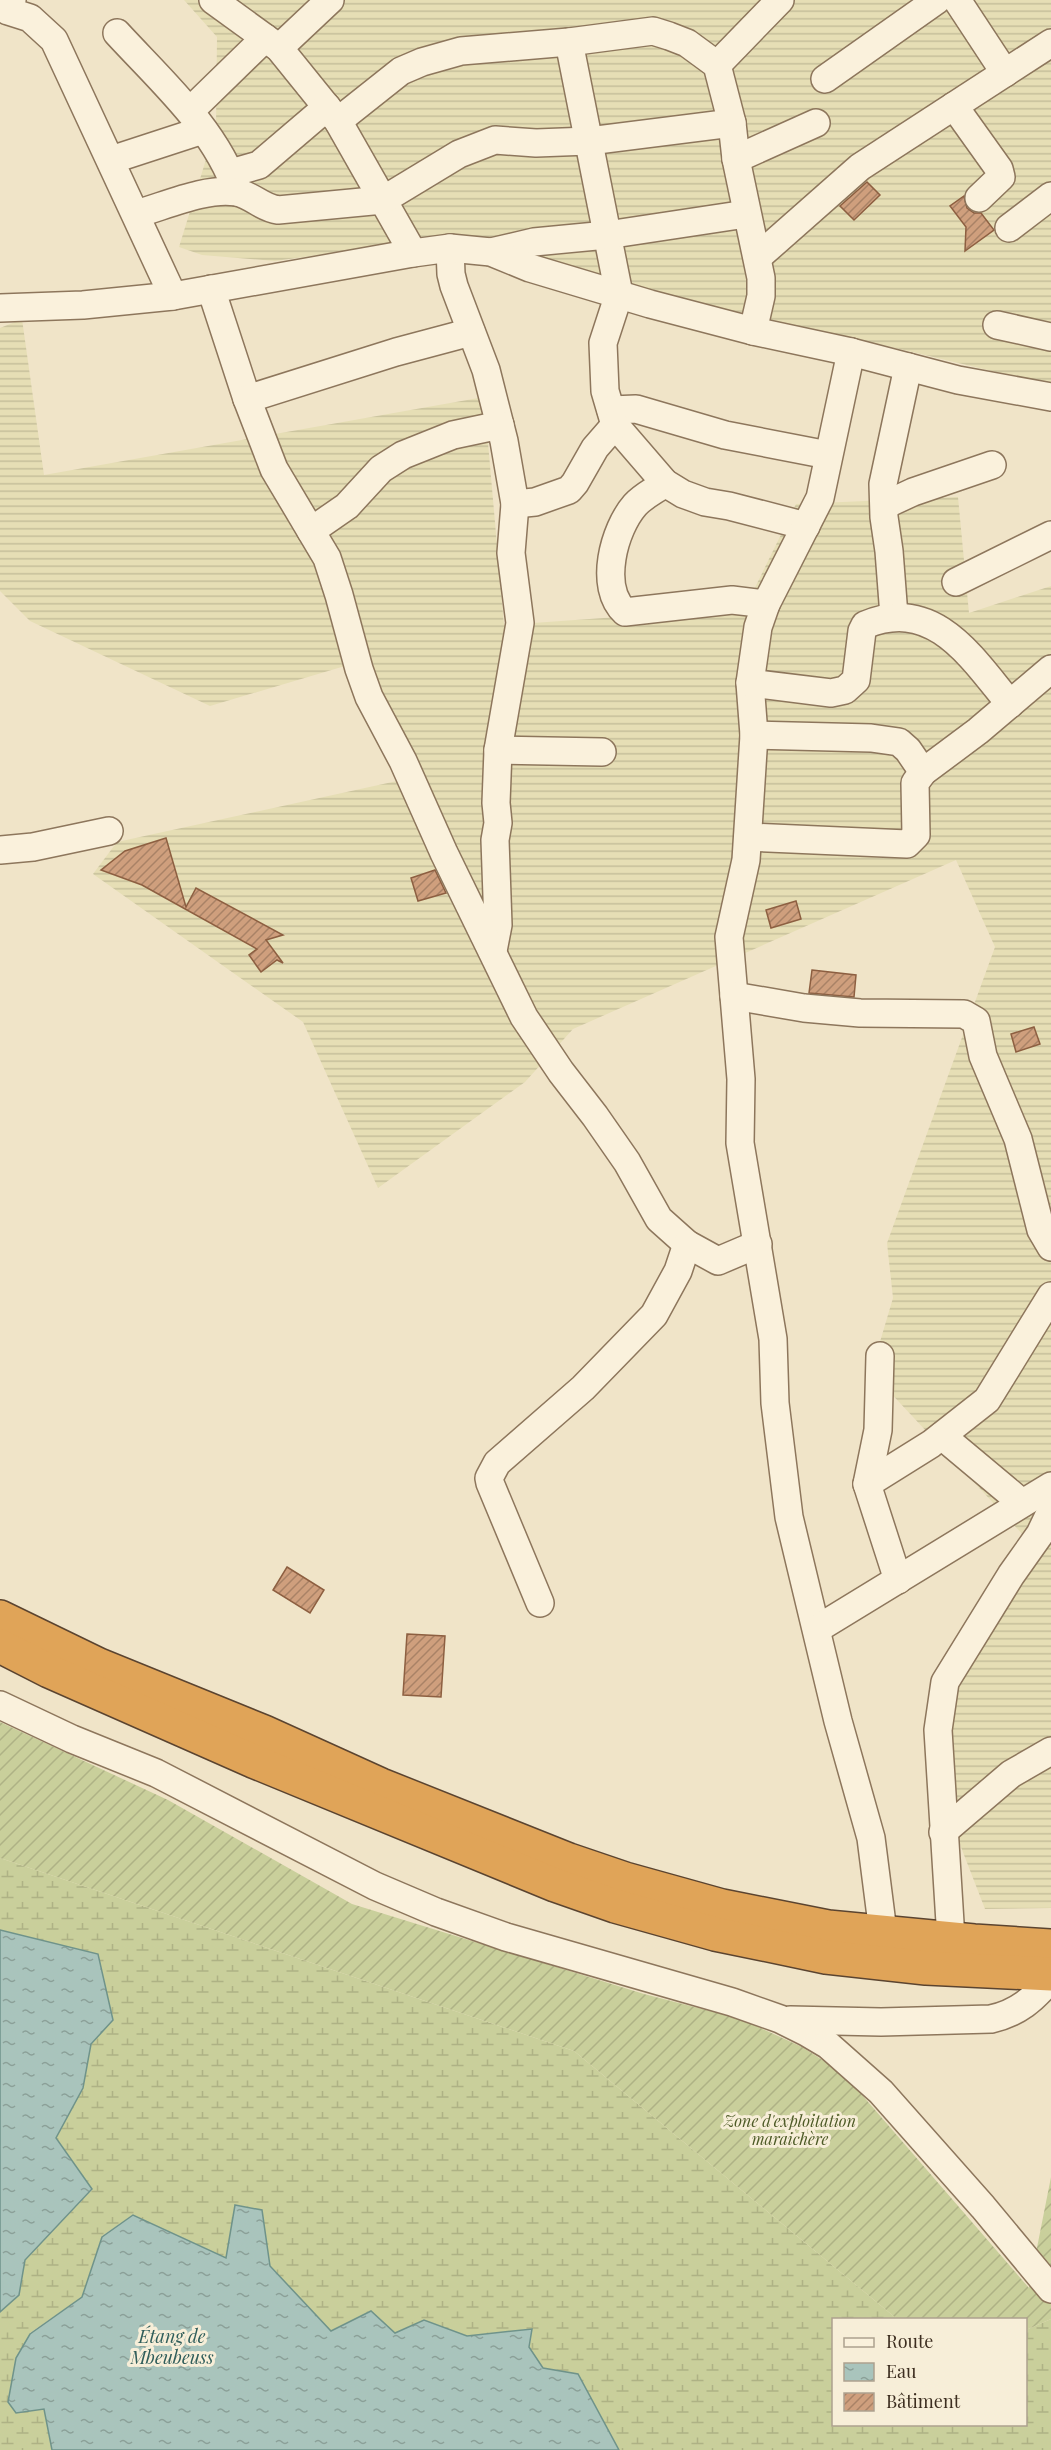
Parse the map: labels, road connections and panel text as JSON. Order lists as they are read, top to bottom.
{
  "water": ["Étang de Mbeubeuss"],
  "parks": ["Zone d'exploitation maraichère"],
  "legend": ["Route", "Eau", "Bâtiment"]
}
